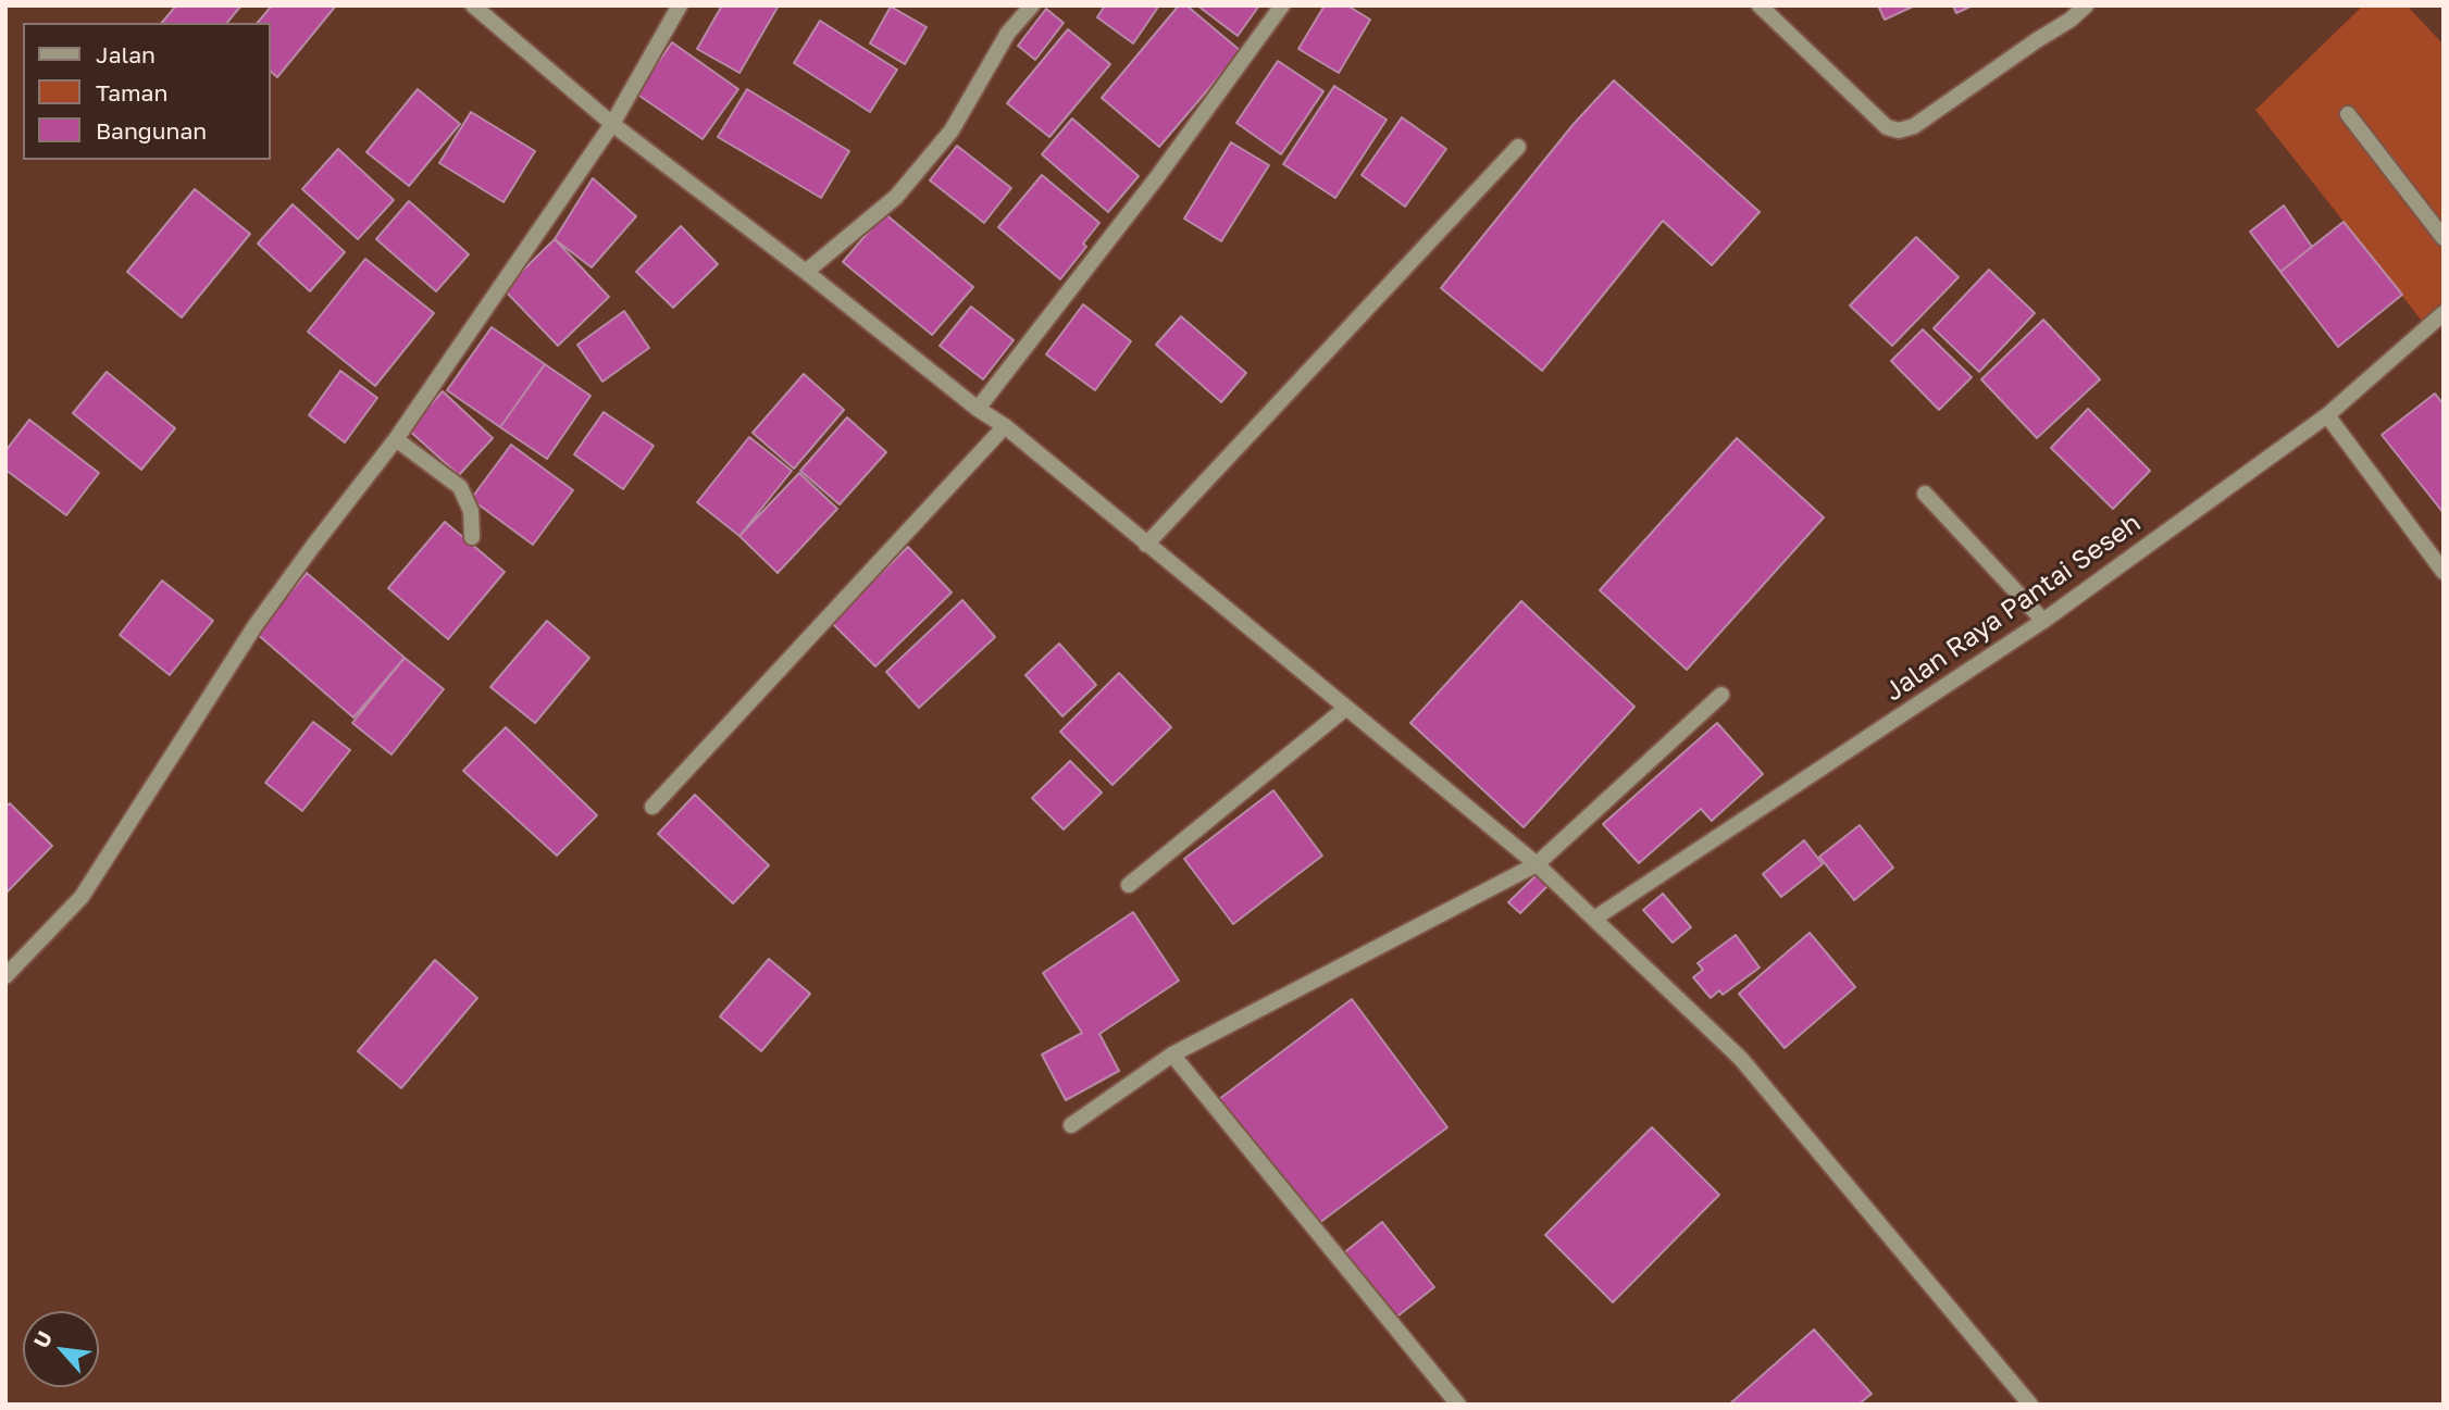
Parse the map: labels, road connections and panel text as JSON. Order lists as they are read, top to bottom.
{
  "streets": {
    "street": ["Jalan Raya Pantai Seseh"]
  },
  "legend": ["Jalan", "Taman", "Bangunan"],
  "north": "top left"
}
